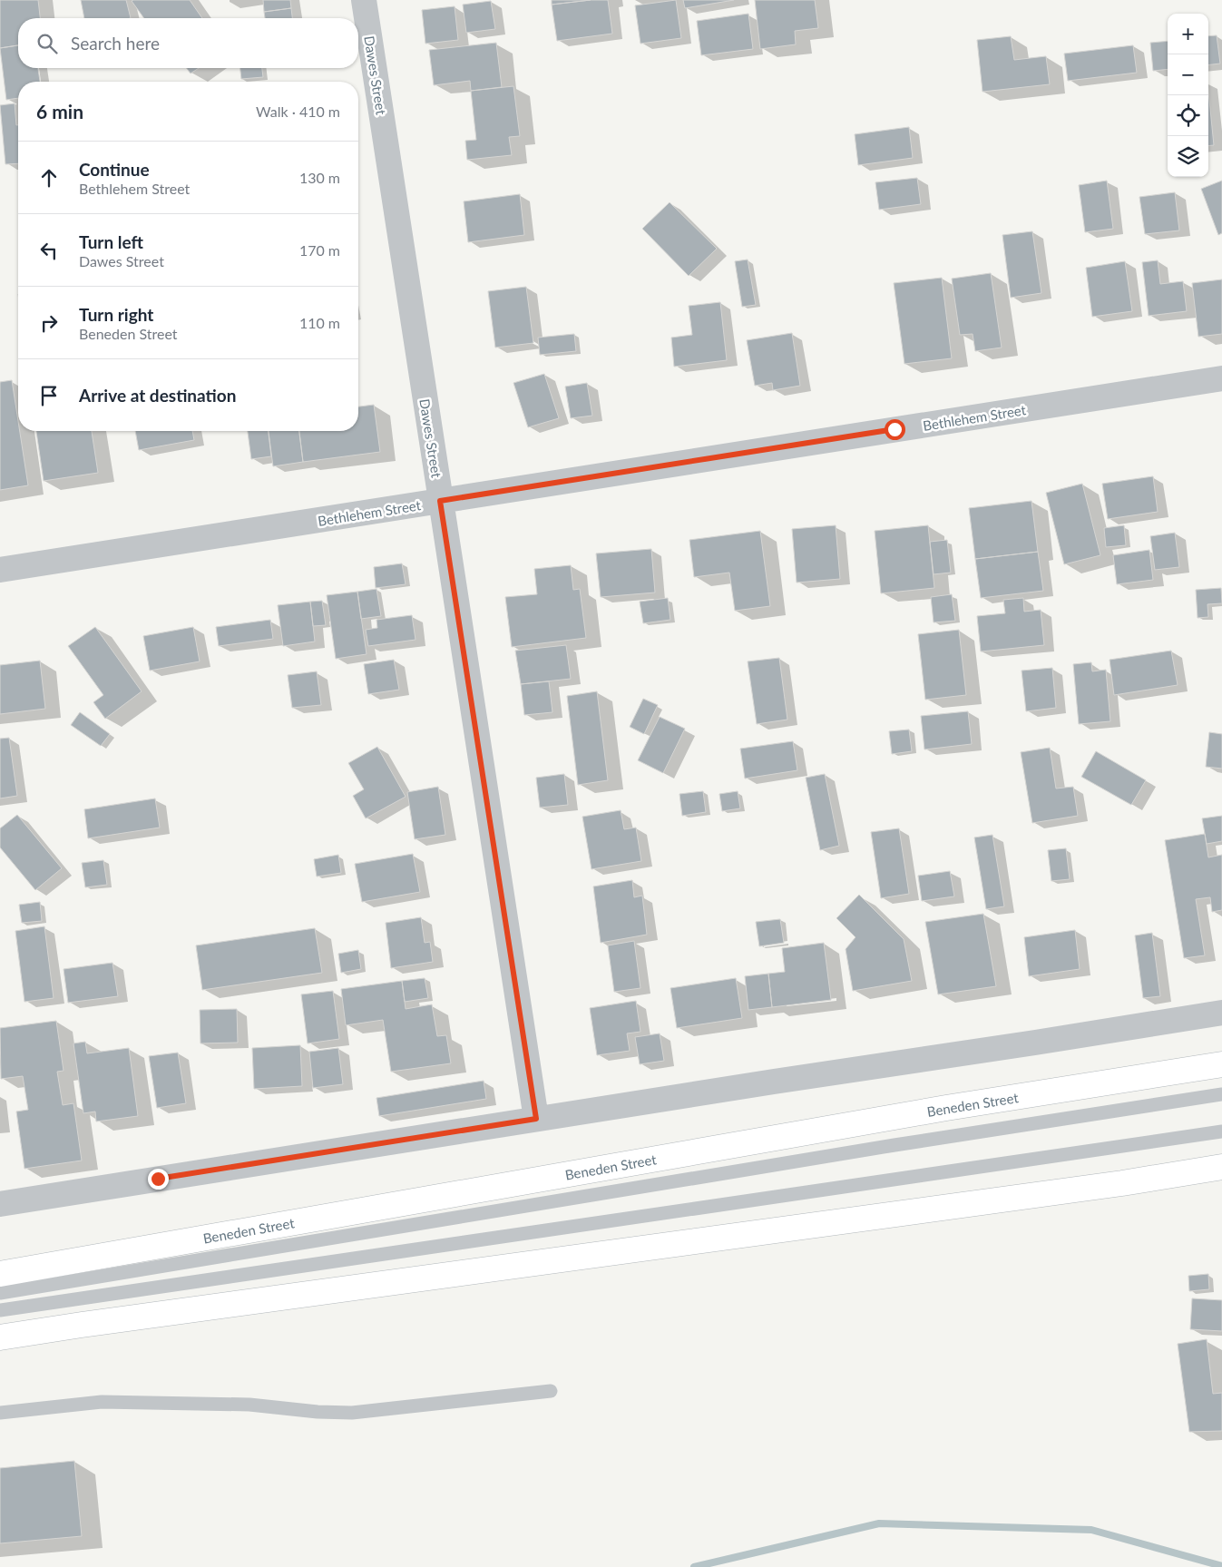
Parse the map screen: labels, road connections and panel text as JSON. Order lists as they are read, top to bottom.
{
  "streets": {
    "main road": ["Beneden Street"],
    "street": ["Dawes Street", "Bethlehem Street"]
  },
  "crossings": [
    ["Dawes Street", "Bethlehem Street"]
  ],
  "page": {
    "map_buttons": ["+", "−"],
    "search": "Search here",
    "heading": ["6 min", "Walk · 410 m"],
    "list": [
      ["Continue", "Bethlehem Street", "130 m"],
      ["Turn left", "Dawes Street", "170 m"],
      ["Turn right", "Beneden Street", "110 m"],
      "Arrive at destination"
    ]
  }
}
